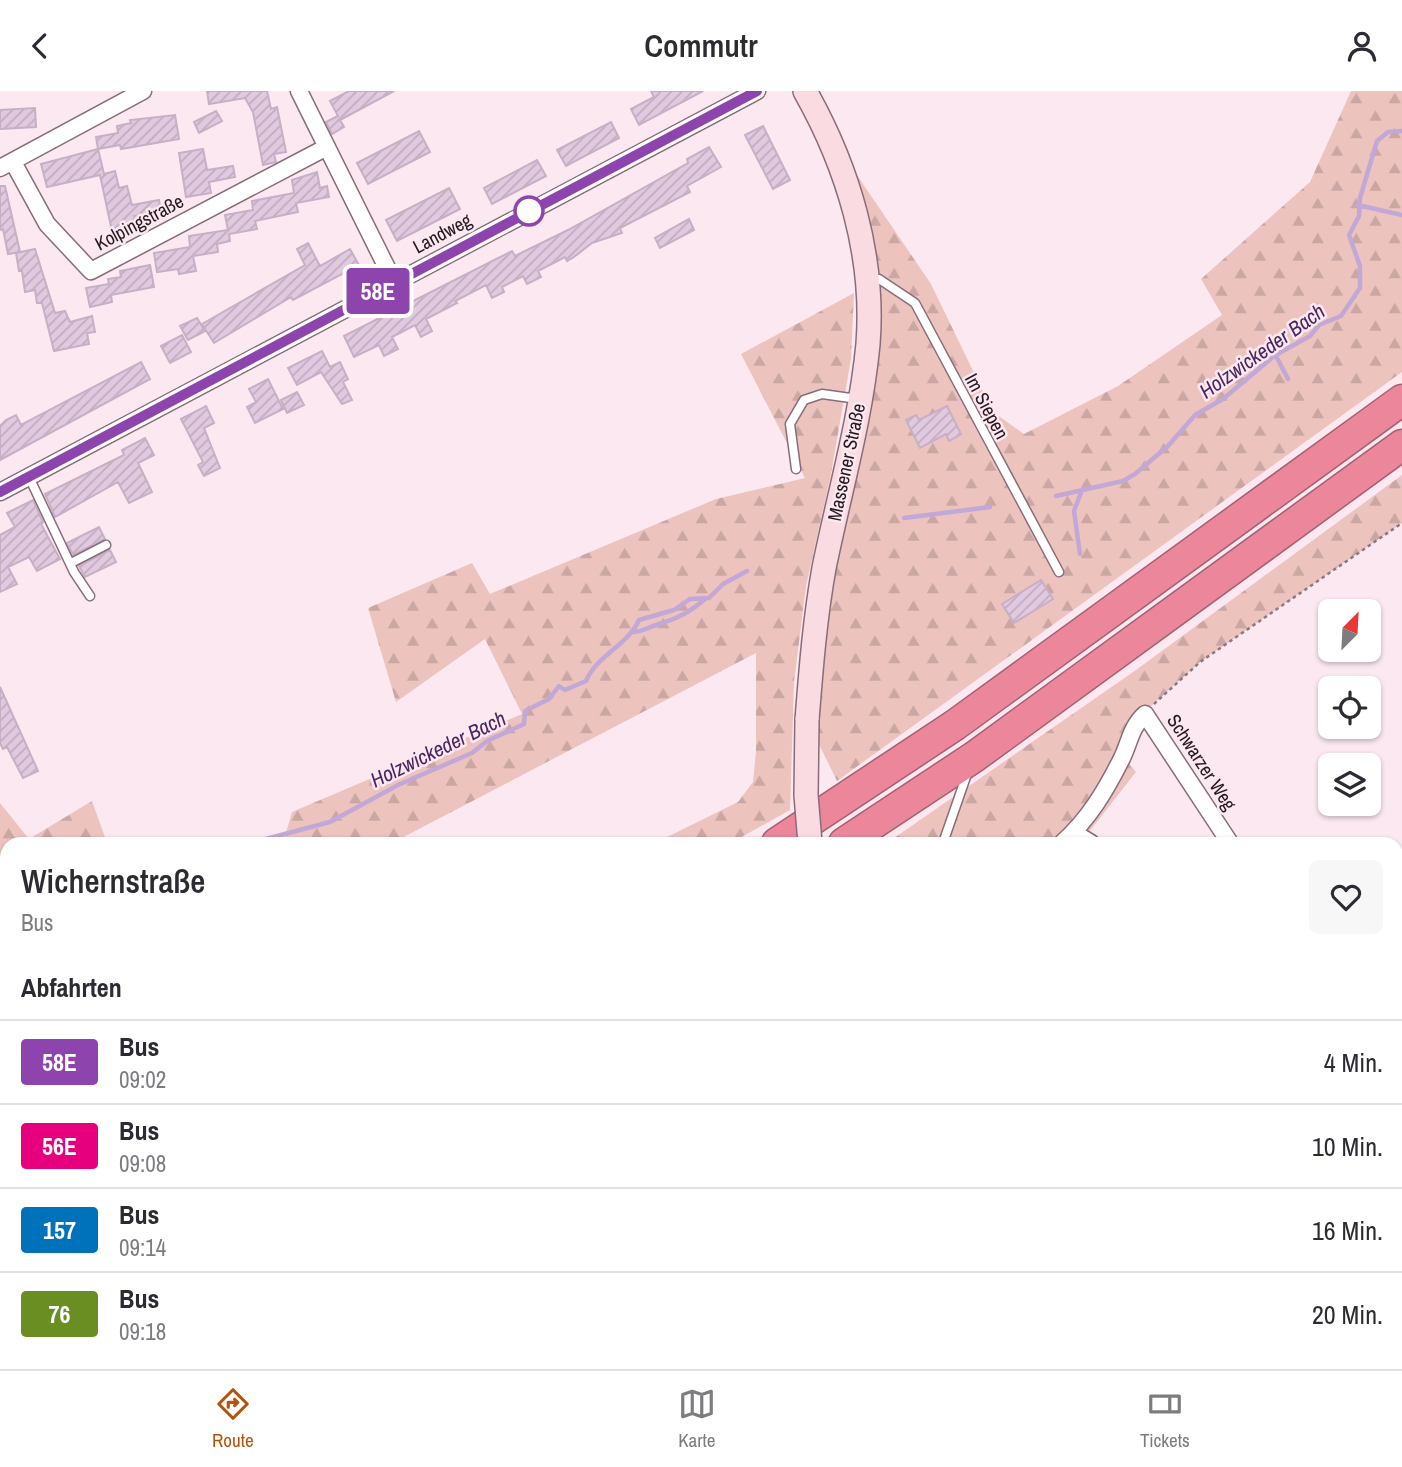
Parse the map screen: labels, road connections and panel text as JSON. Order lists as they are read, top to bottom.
{
  "streets": {
    "main road": ["Massener Straße"],
    "street": ["Kolpingstraße", "Landweg", "Schwarzer Weg"],
    "lane": ["Im Siepen"]
  },
  "crossings": [
    ["Im Siepen", "Massener Straße"]
  ],
  "water": ["Holzwickeder Bach"],
  "lines": ["bus line 58E"],
  "north": "top right",
  "page": {
    "header": "Commutr",
    "on_map": "58E",
    "heading": [
      ["Wichernstraße", "Bus"],
      "Abfahrten"
    ],
    "list": [
      {
        "mark": "58E",
        "name": "Bus",
        "note": "09:02",
        "value": "4 Min."
      },
      {
        "mark": "56E",
        "name": "Bus",
        "note": "09:08",
        "value": "10 Min."
      },
      {
        "mark": "157",
        "name": "Bus",
        "note": "09:14",
        "value": "16 Min."
      },
      {
        "mark": "76",
        "name": "Bus",
        "note": "09:18",
        "value": "20 Min."
      }
    ],
    "tabs": ["Route", "Karte", "Tickets"]
  }
}
